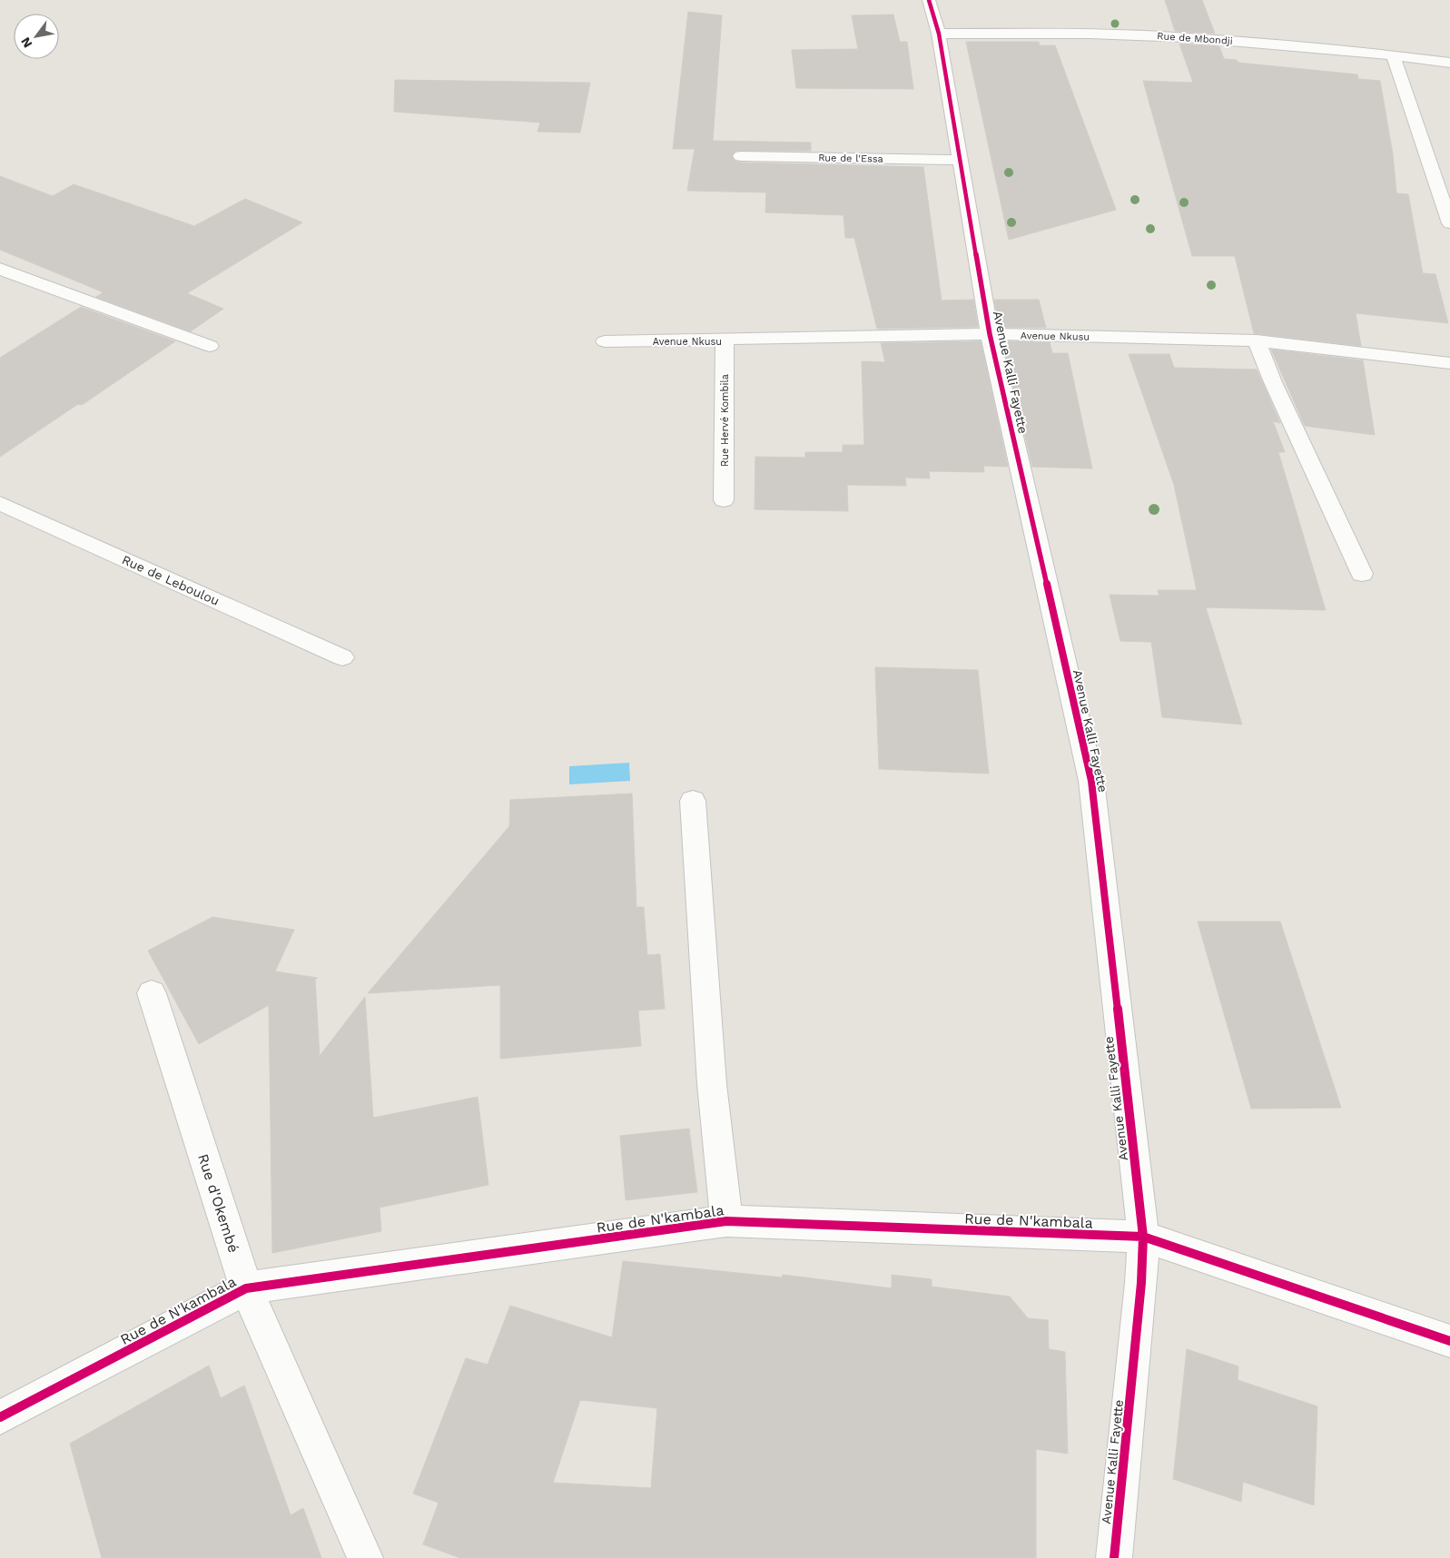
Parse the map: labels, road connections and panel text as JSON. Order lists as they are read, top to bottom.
{
  "streets": {
    "street": [
      "Rue de Mbondji",
      "Rue de l'Essa",
      "Avenue Nkusu",
      "Avenue Kalli Fayette",
      "Rue Hervé Kombila",
      "Rue de Leboulou",
      "Rue d'Okembé",
      "Rue de N'kambala"
    ]
  },
  "crossings": [
    ["Rue de Mbondji", "Avenue Kalli Fayette"],
    ["Rue de l'Essa", "Avenue Kalli Fayette"],
    ["Avenue Nkusu", "Avenue Kalli Fayette"],
    ["Avenue Nkusu", "Rue Hervé Kombila"],
    ["Avenue Kalli Fayette", "Rue de N'kambala"],
    ["Rue d'Okembé", "Rue de N'kambala"]
  ],
  "north": "bottom left"
}
